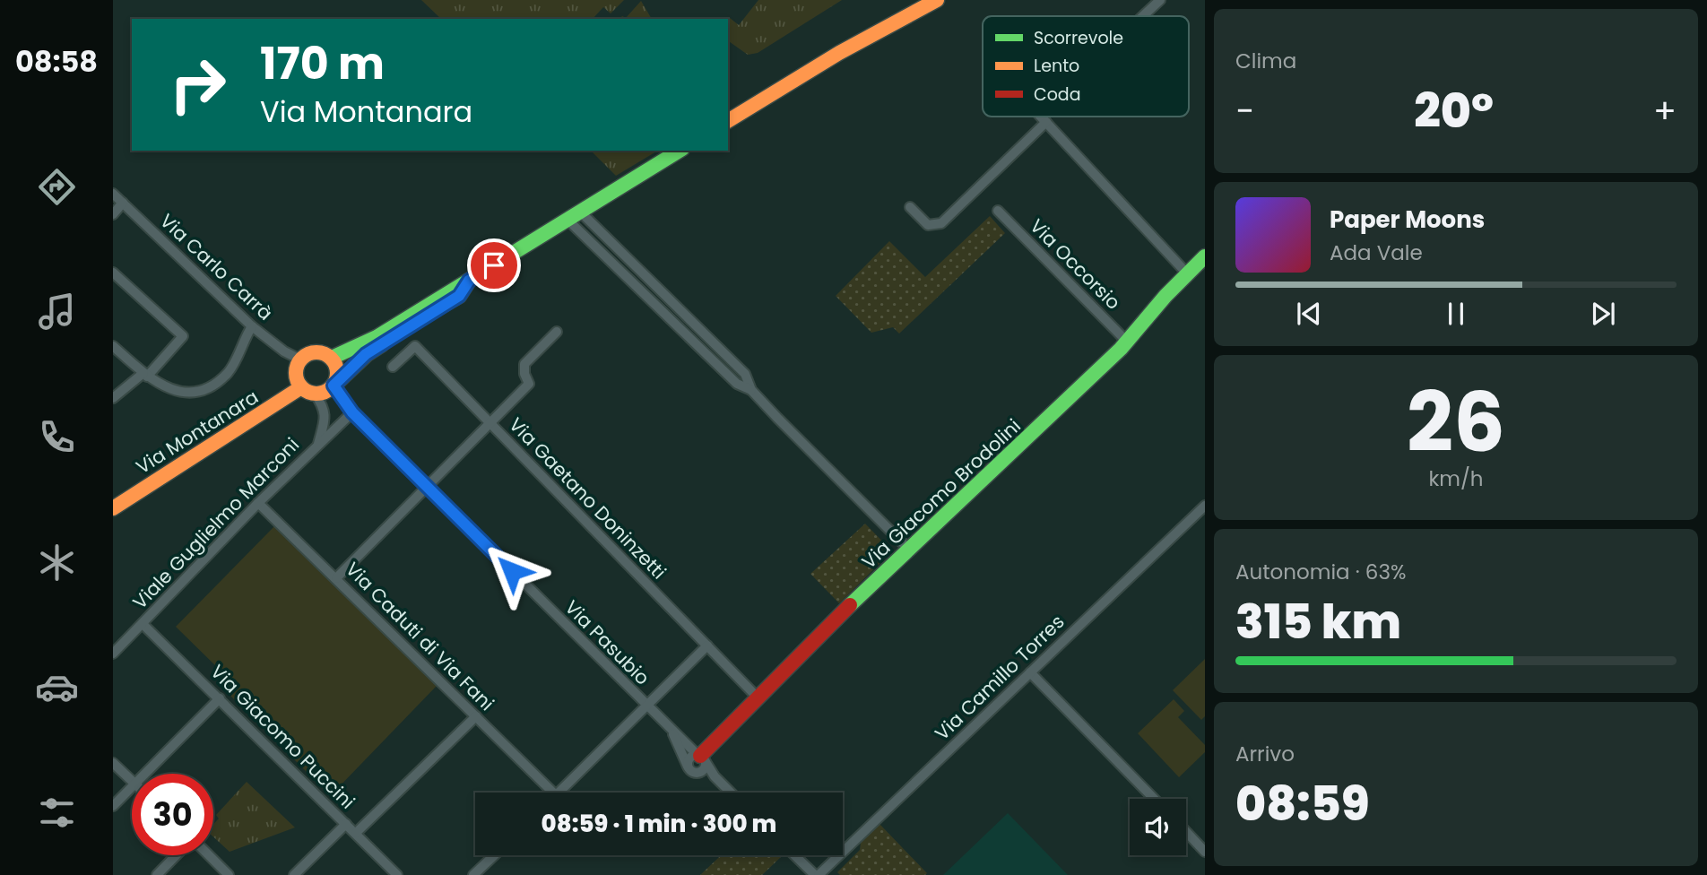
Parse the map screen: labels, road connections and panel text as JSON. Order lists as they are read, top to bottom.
{
  "streets": {
    "main road": ["Via Montanara", "Via Giacomo Brodolini"],
    "street": [
      "Via Occorsio",
      "Via Carlo Carrà",
      "Via Gaetano Doninzetti",
      "Viale Guglielmo Marconi",
      "Via Caduti di Via Fani",
      "Via Pasubio",
      "Via Camillo Torres",
      "Via Giacomo Puccini"
    ]
  },
  "crossings": [
    ["Via Occorsio", "Via Giacomo Brodolini"],
    ["Via Carlo Carrà", "Via Montanara"],
    ["Via Carlo Carrà", "Viale Guglielmo Marconi"],
    ["Via Carlo Carrà", "Via Pasubio"],
    ["Via Montanara", "Viale Guglielmo Marconi"],
    ["Via Montanara", "Via Pasubio"],
    ["Via Giacomo Brodolini", "Via Gaetano Doninzetti"],
    ["Via Giacomo Brodolini", "Via Pasubio"],
    ["Viale Guglielmo Marconi", "Via Caduti di Via Fani"],
    ["Viale Guglielmo Marconi", "Via Pasubio"],
    ["Viale Guglielmo Marconi", "Via Giacomo Puccini"]
  ],
  "legend": ["Scorrevole", "Lento", "Coda"],
  "page": {
    "tabs": "08:58",
    "tile": [
      "Clima",
      ["26", "km/h"],
      ["Autonomia · 63%", "315 km"],
      ["Arrivo", "08:59"]
    ],
    "turn": ["170 m", "Via Montanara"],
    "heat": ["−", "20°", "+"],
    "song": ["Paper Moons", "Ada Vale"],
    "limit": "30",
    "trip": "08:59 · 1 min · 300 m"
  }
}
